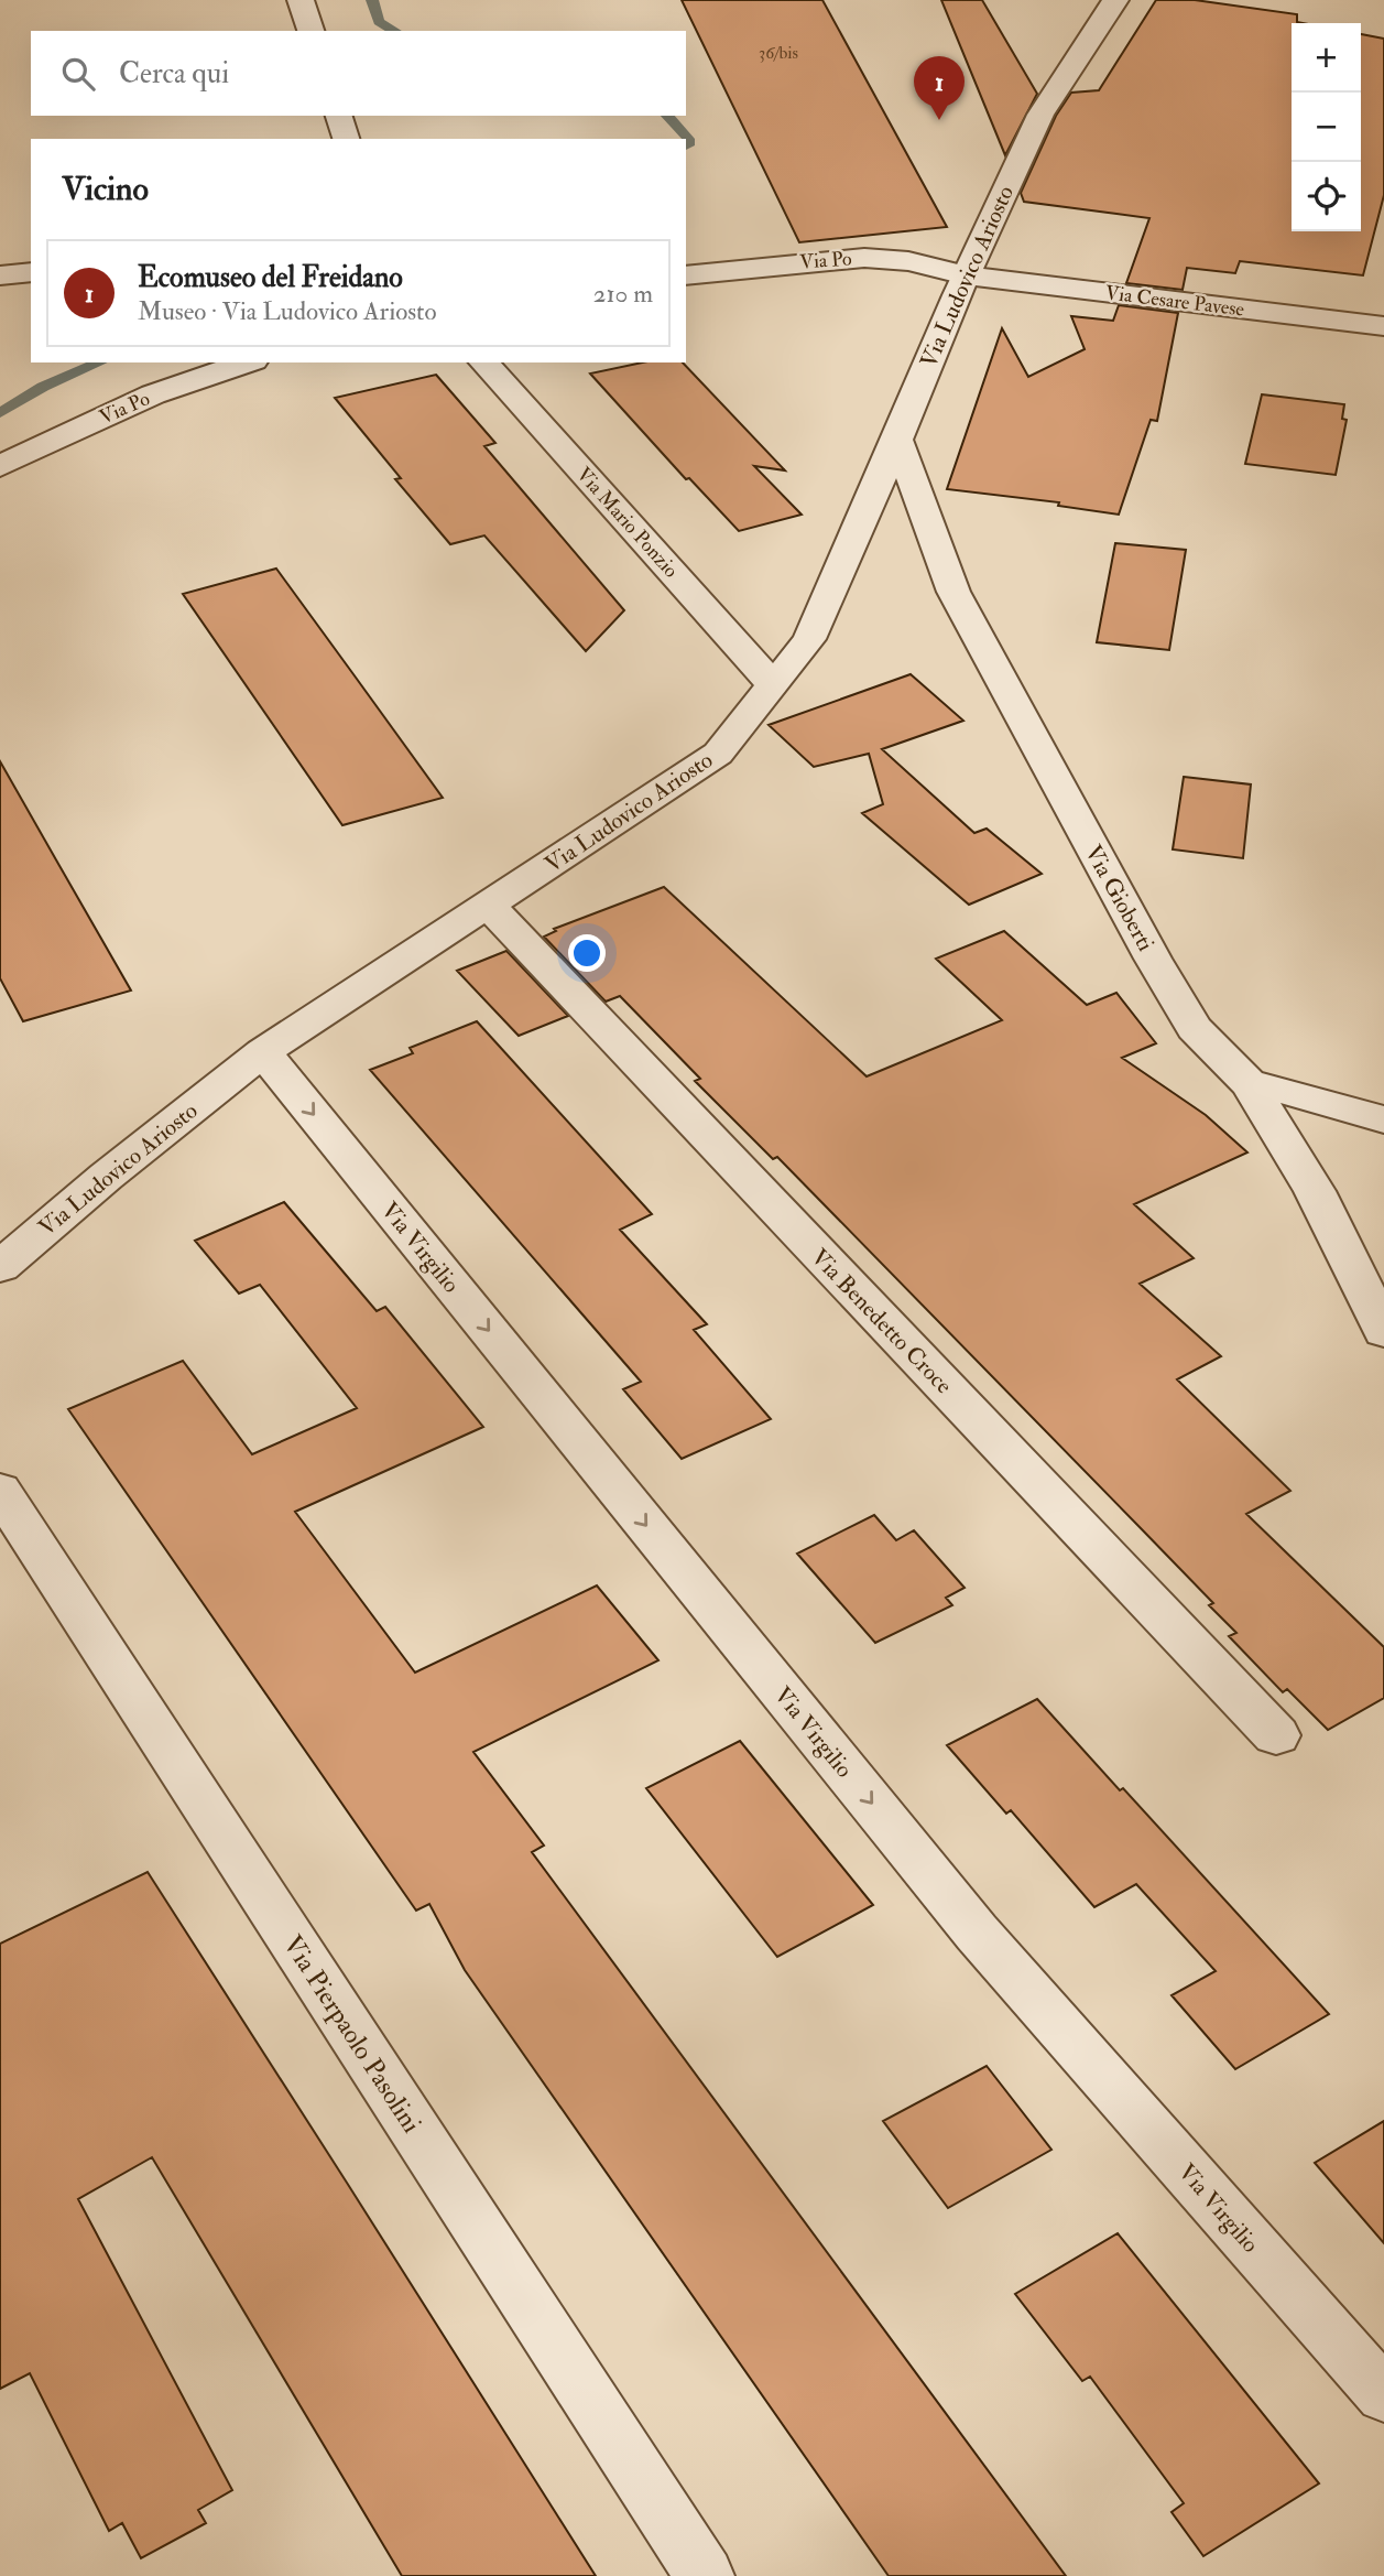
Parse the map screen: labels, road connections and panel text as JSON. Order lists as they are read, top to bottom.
{
  "streets": {
    "street": [
      "Via Po",
      "Via Ludovico Ariosto",
      "Via Cesare Pavese",
      "Via Mario Ponzio",
      "Via Gioberti",
      "Via Virgilio",
      "Via Benedetto Croce",
      "Via Pierpaolo Pasolini"
    ]
  },
  "crossings": [
    ["Via Po", "Via Ludovico Ariosto"],
    ["Via Po", "Via Cesare Pavese"],
    ["Via Ludovico Ariosto", "Via Cesare Pavese"],
    ["Via Ludovico Ariosto", "Via Mario Ponzio"],
    ["Via Ludovico Ariosto", "Via Gioberti"],
    ["Via Ludovico Ariosto", "Via Virgilio"],
    ["Via Ludovico Ariosto", "Via Benedetto Croce"]
  ],
  "one_way": ["Via Virgilio"],
  "house_numbers": ["36/bis"],
  "page": {
    "map_buttons": ["+", "−"],
    "search": "Cerca qui",
    "pins": "1",
    "heading": "Vicino",
    "list": [
      {
        "mark": "1",
        "name": "Ecomuseo del Freidano",
        "note": "Museo · Via Ludovico Ariosto",
        "value": "210 m"
      }
    ]
  }
}
